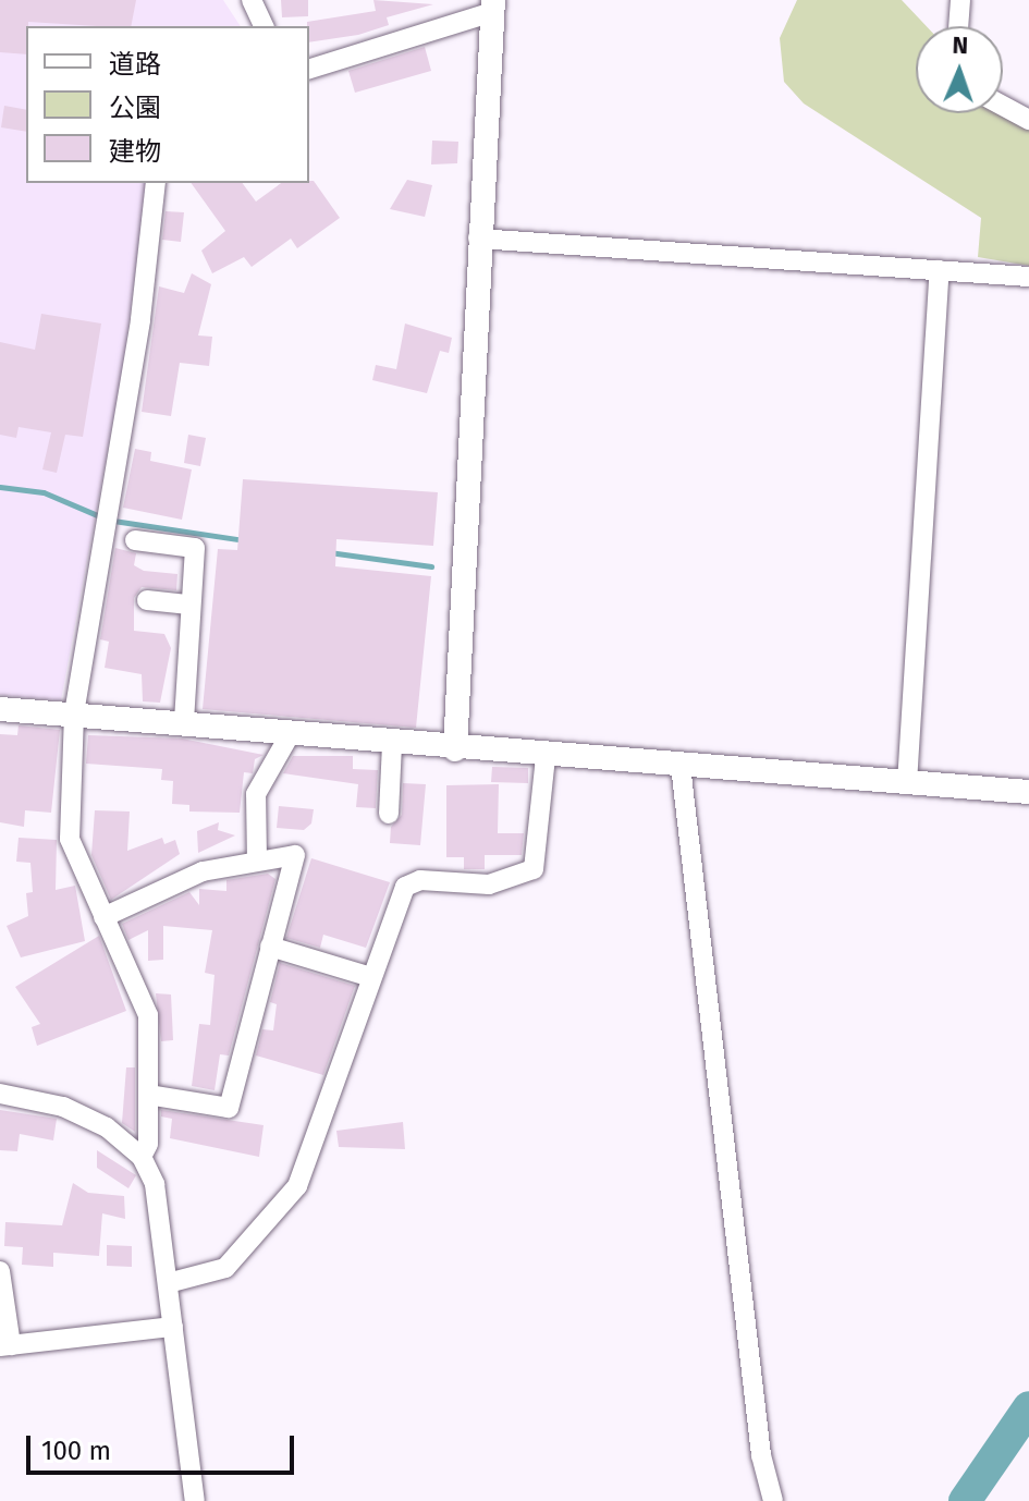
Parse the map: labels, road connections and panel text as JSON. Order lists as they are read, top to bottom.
{
  "legend": ["道路", "公園", "建物"],
  "scale_bar": "100 m",
  "north": "top"
}
